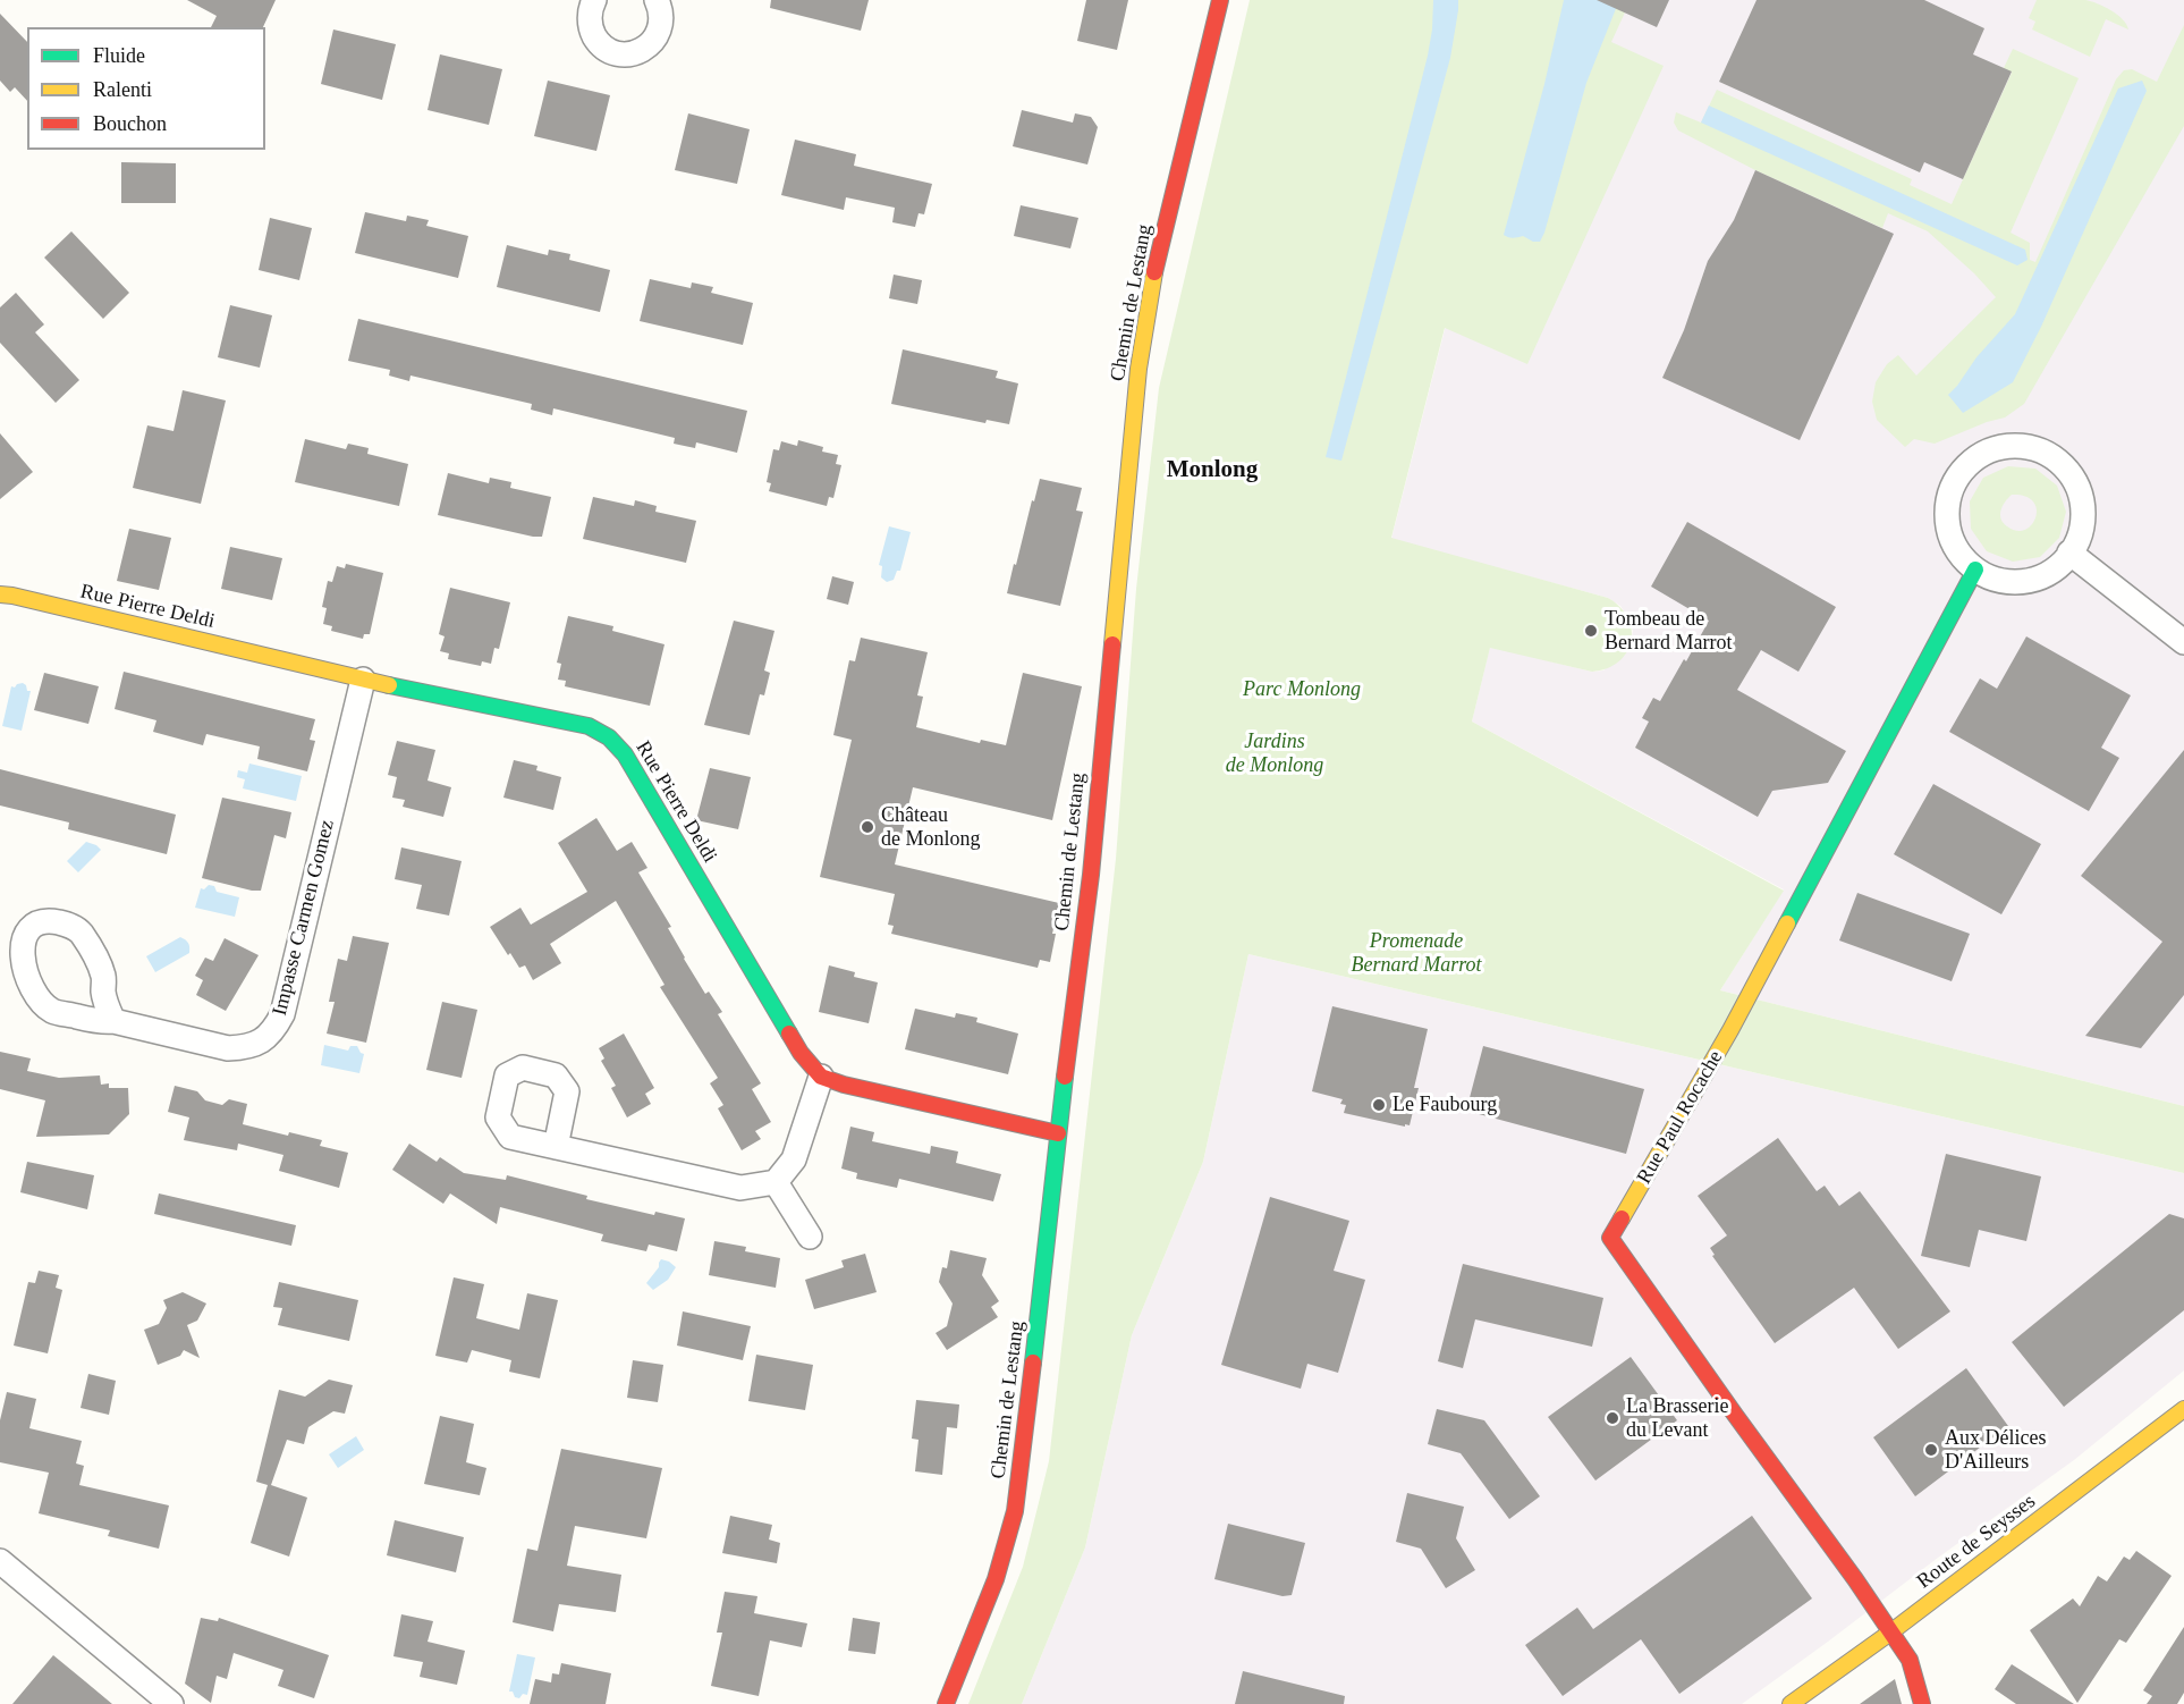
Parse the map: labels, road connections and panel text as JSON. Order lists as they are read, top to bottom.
{
  "streets": {
    "street": [
      "Chemin de Lestang",
      "Rue Pierre Deldi",
      "Impasse Carmen Gomez",
      "Rue Paul Rocache",
      "Route de Seysses"
    ]
  },
  "crossings": [
    ["Rue Pierre Deldi", "Impasse Carmen Gomez"],
    ["Rue Paul Rocache", "Route de Seysses"]
  ],
  "districts": ["Monlong"],
  "parks": ["Parc Monlong", "Jardins de Monlong", "Promenade Bernard Marrot"],
  "places": [
    "Tombeau de Bernard Marrot",
    "Château de Monlong",
    "Le Faubourg",
    "La Brasserie du Levant",
    "Aux Délices D'Ailleurs"
  ],
  "legend": ["Fluide", "Ralenti", "Bouchon"]
}
